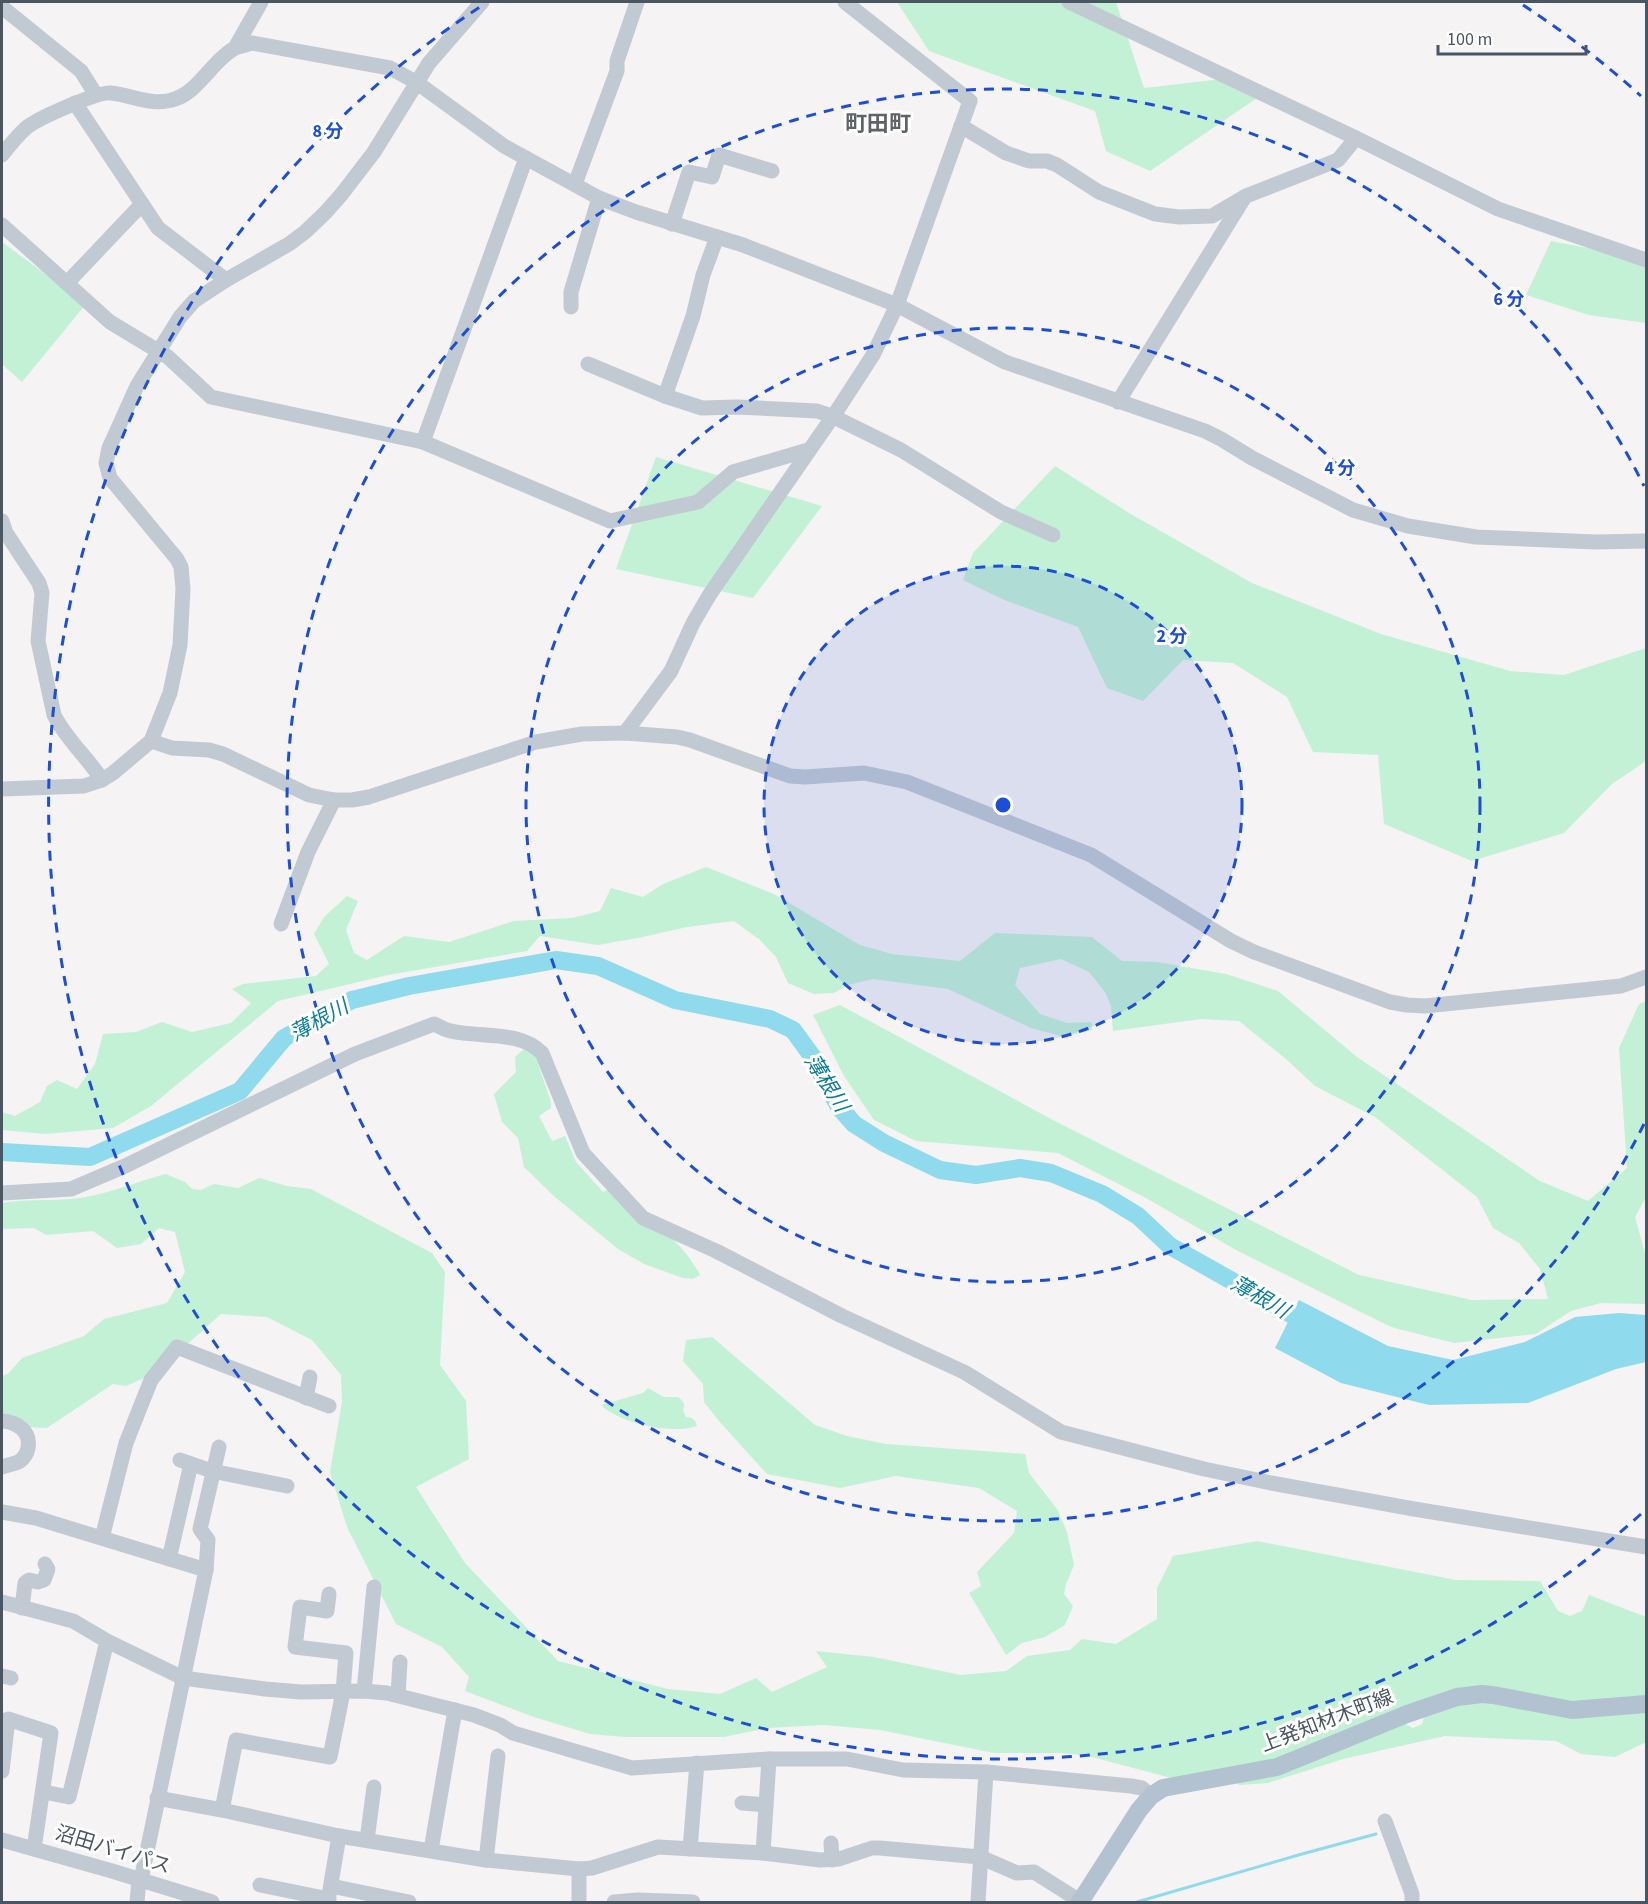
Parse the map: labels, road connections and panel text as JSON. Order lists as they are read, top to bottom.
{
  "streets": {
    "main road": ["上発知材木町線"],
    "street": ["沼田バイパス"]
  },
  "districts": ["町田町"],
  "water": ["薄根川"],
  "scale_bar": "100 m",
  "rings": [
    "8 分",
    "6 分",
    "4 分",
    "2 分"
  ]
}
